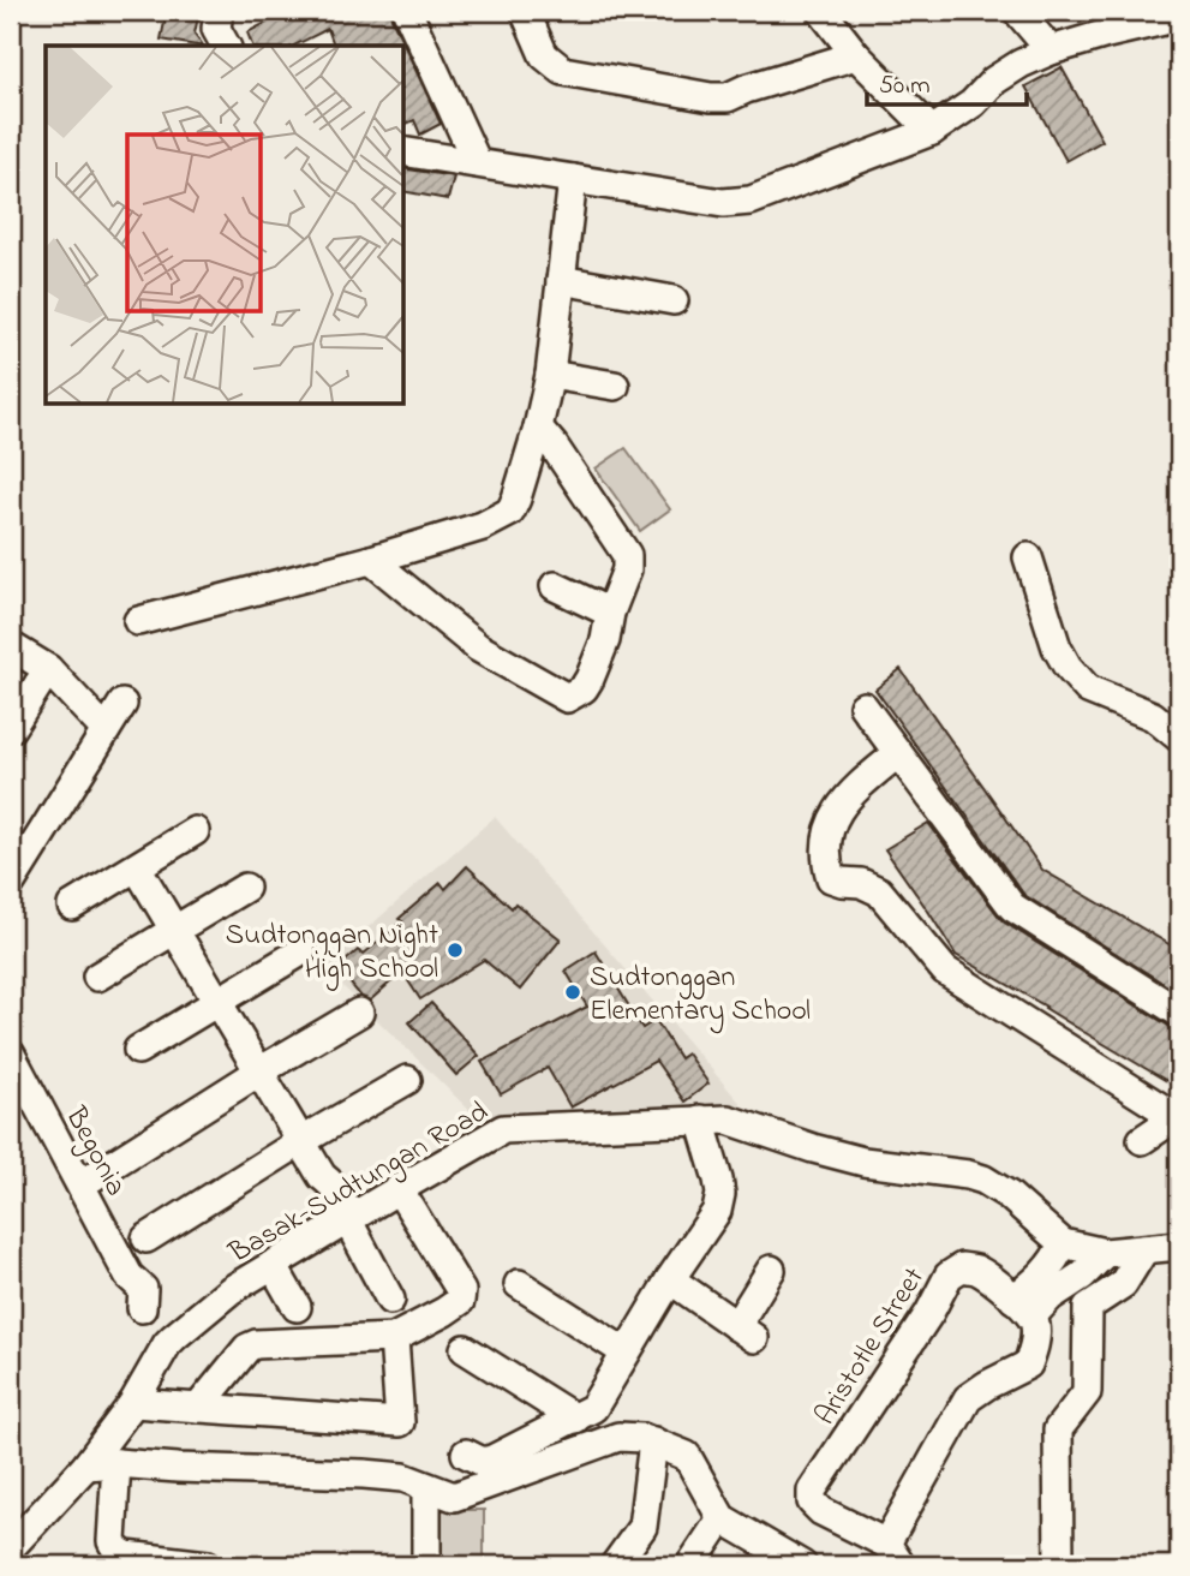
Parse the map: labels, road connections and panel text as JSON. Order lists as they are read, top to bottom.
{
  "streets": {
    "street": ["Begonia", "Basak-Sudtungan Road", "Aristotle Street"]
  },
  "crossings": [
    ["Begonia", "Basak-Sudtungan Road"]
  ],
  "places": ["Sudtonggan Night High School", "Sudtonggan Elementary School"],
  "scale_bar": "50 m"
}
